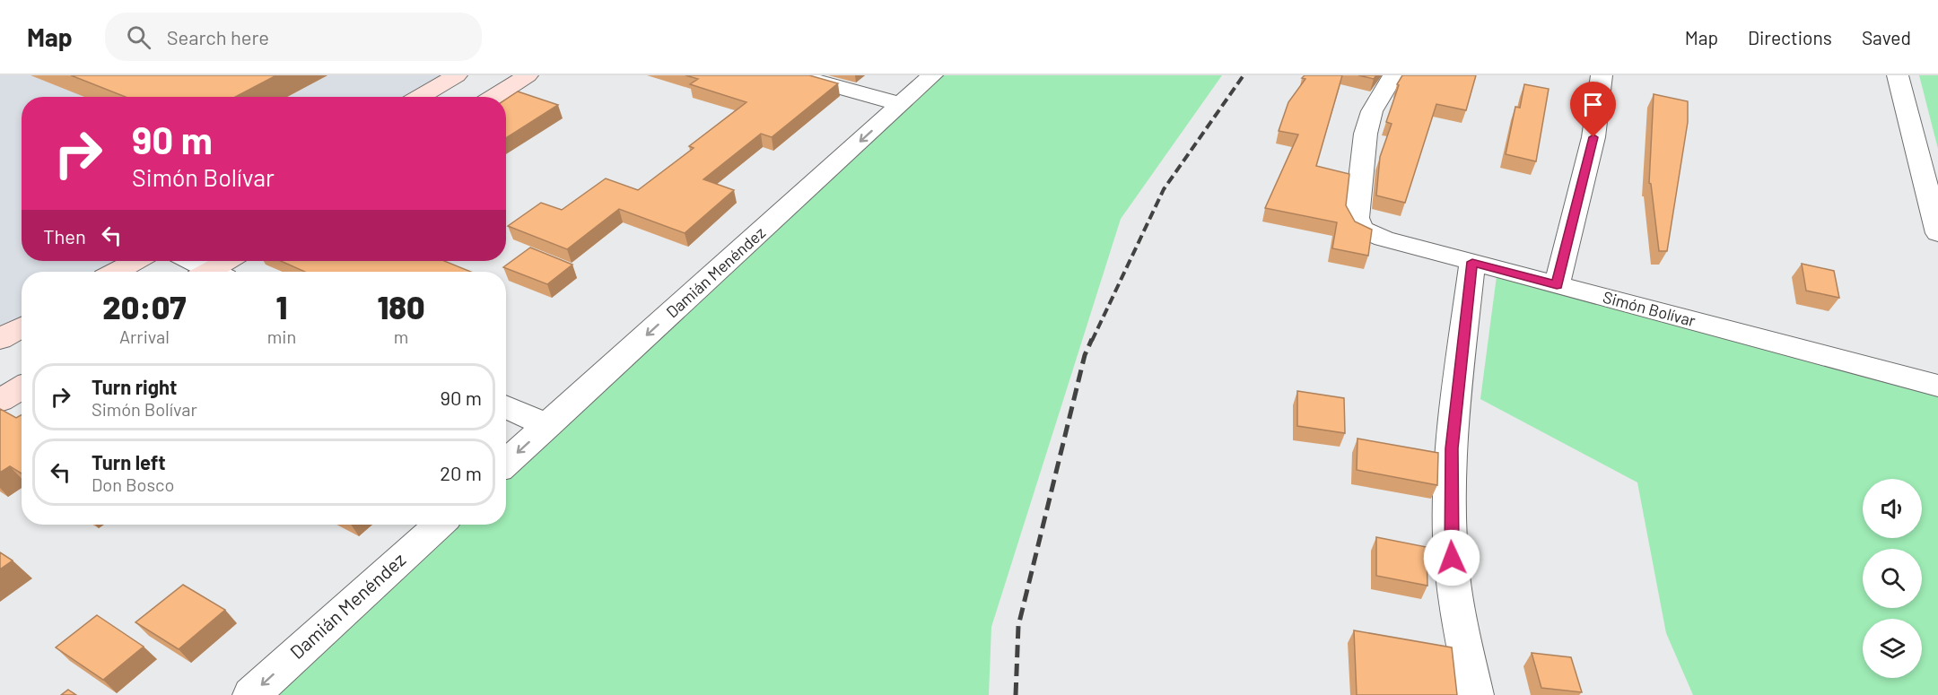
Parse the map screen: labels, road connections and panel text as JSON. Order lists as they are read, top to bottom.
{
  "streets": {
    "street": ["Damián Menéndez", "Simón Bolívar"]
  },
  "one_way": ["Damián Menéndez"],
  "page": {
    "header": "Map",
    "search": "Search here",
    "nav": ["Map", "Directions", "Saved"],
    "turn": ["90 m", "Simón Bolívar"],
    "then": "Then",
    "eta": [
      "20:07",
      "Arrival",
      "1",
      "min",
      "180",
      "m"
    ],
    "list": [
      {
        "name": "Turn right",
        "note": "Simón Bolívar",
        "value": "90 m"
      },
      {
        "name": "Turn left",
        "note": "Don Bosco",
        "value": "20 m"
      }
    ]
  }
}
